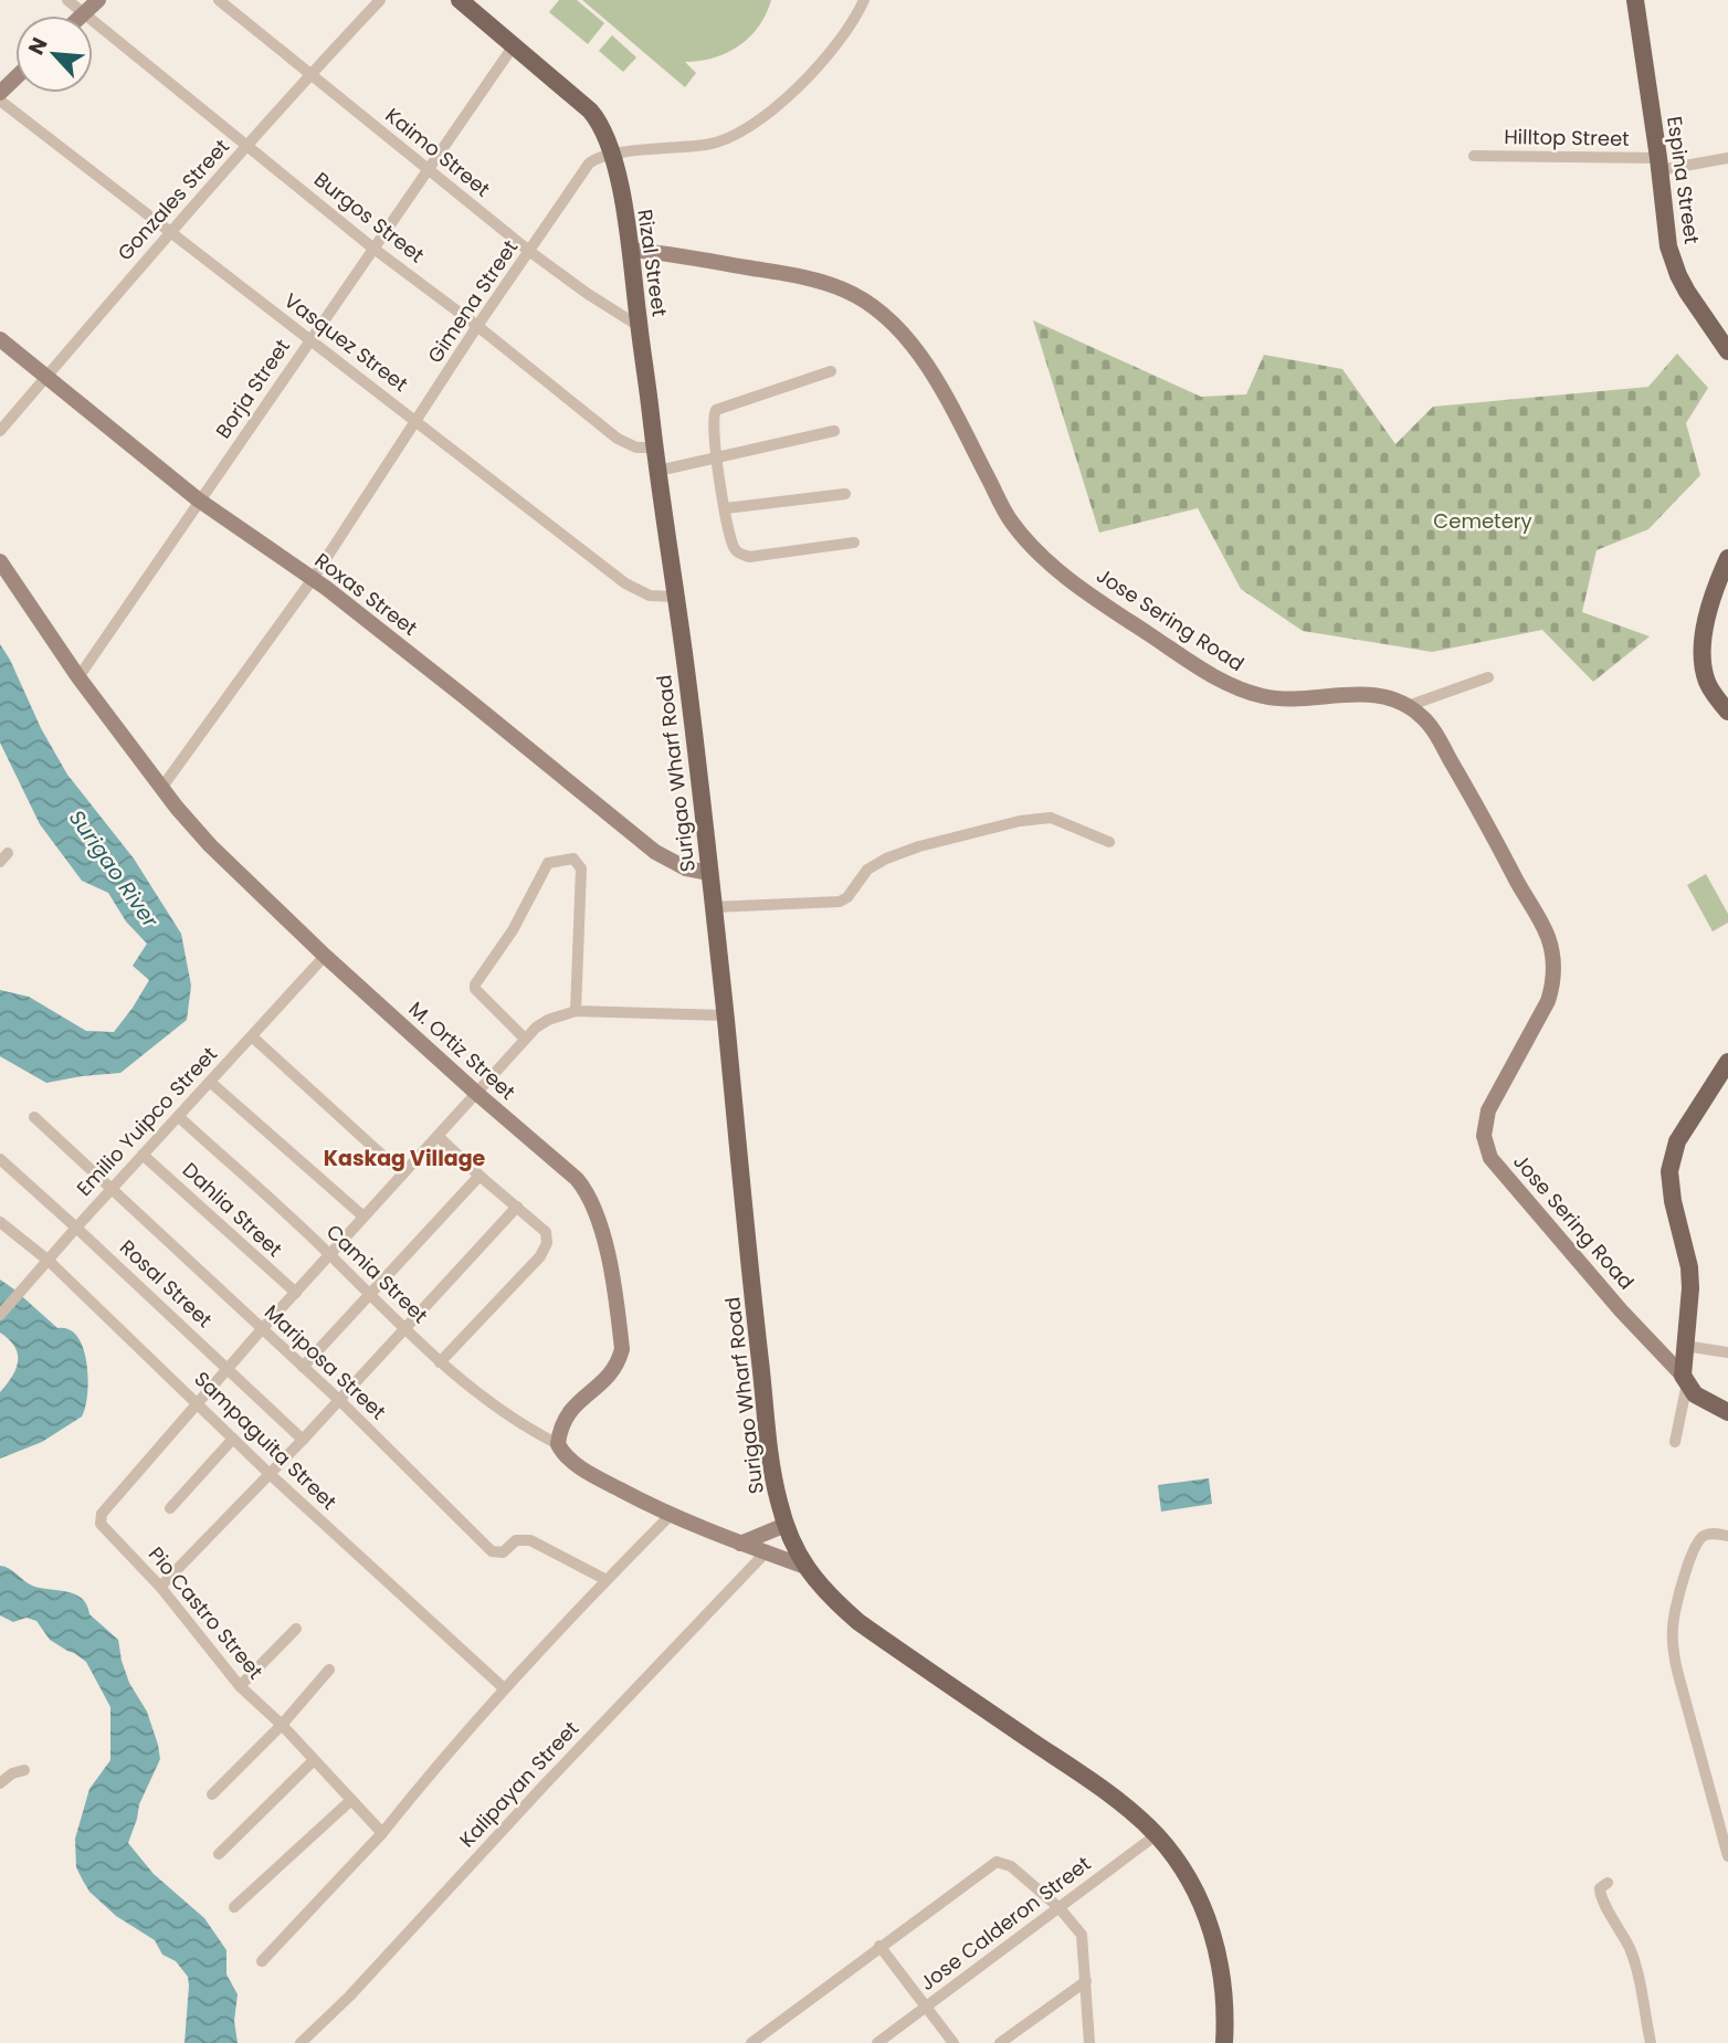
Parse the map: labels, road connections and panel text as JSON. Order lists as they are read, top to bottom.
{
  "streets": {
    "main road": ["Espina Street", "Rizal Street", "Surigao Wharf Road"],
    "street": [
      "Hilltop Street",
      "Kaimo Street",
      "Gonzales Street",
      "Burgos Street",
      "Gimena Street",
      "Vasquez Street",
      "Borja Street",
      "Roxas Street",
      "Jose Sering Road",
      "M. Ortiz Street",
      "Emilio Yuipco Street",
      "Dahlia Street",
      "Camia Street",
      "Rosal Street",
      "Mariposa Street",
      "Sampaguita Street",
      "Pio Castro Street",
      "Kalipayan Street",
      "Jose Calderon Street"
    ]
  },
  "crossings": [
    ["Hilltop Street", "Espina Street"],
    ["Kaimo Street", "Gonzales Street"],
    ["Kaimo Street", "Rizal Street"],
    ["Kaimo Street", "Gimena Street"],
    ["Kaimo Street", "Borja Street"],
    ["Gonzales Street", "Burgos Street"],
    ["Gonzales Street", "Vasquez Street"],
    ["Gonzales Street", "Roxas Street"],
    ["Burgos Street", "Rizal Street"],
    ["Burgos Street", "Gimena Street"],
    ["Burgos Street", "Borja Street"],
    ["Rizal Street", "Gimena Street"],
    ["Rizal Street", "Vasquez Street"],
    ["Rizal Street", "Borja Street"],
    ["Rizal Street", "Jose Sering Road"],
    ["Rizal Street", "Surigao Wharf Road"],
    ["Gimena Street", "Vasquez Street"],
    ["Gimena Street", "Roxas Street"],
    ["Gimena Street", "M. Ortiz Street"],
    ["Vasquez Street", "Borja Street"],
    ["Vasquez Street", "Surigao Wharf Road"],
    ["Borja Street", "Roxas Street"],
    ["Borja Street", "M. Ortiz Street"],
    ["Roxas Street", "Surigao Wharf Road"],
    ["Surigao Wharf Road", "Jose Calderon Street"],
    ["M. Ortiz Street", "Emilio Yuipco Street"],
    ["M. Ortiz Street", "Camia Street"],
    ["M. Ortiz Street", "Pio Castro Street"],
    ["Emilio Yuipco Street", "Dahlia Street"],
    ["Emilio Yuipco Street", "Camia Street"],
    ["Emilio Yuipco Street", "Rosal Street"],
    ["Emilio Yuipco Street", "Mariposa Street"],
    ["Emilio Yuipco Street", "Sampaguita Street"],
    ["Dahlia Street", "Pio Castro Street"],
    ["Camia Street", "Pio Castro Street"],
    ["Rosal Street", "Pio Castro Street"],
    ["Mariposa Street", "Pio Castro Street"],
    ["Sampaguita Street", "Pio Castro Street"]
  ],
  "districts": ["Kaskag Village"],
  "water": ["Surigao River"],
  "parks": ["Cemetery"],
  "north": "top left"
}
